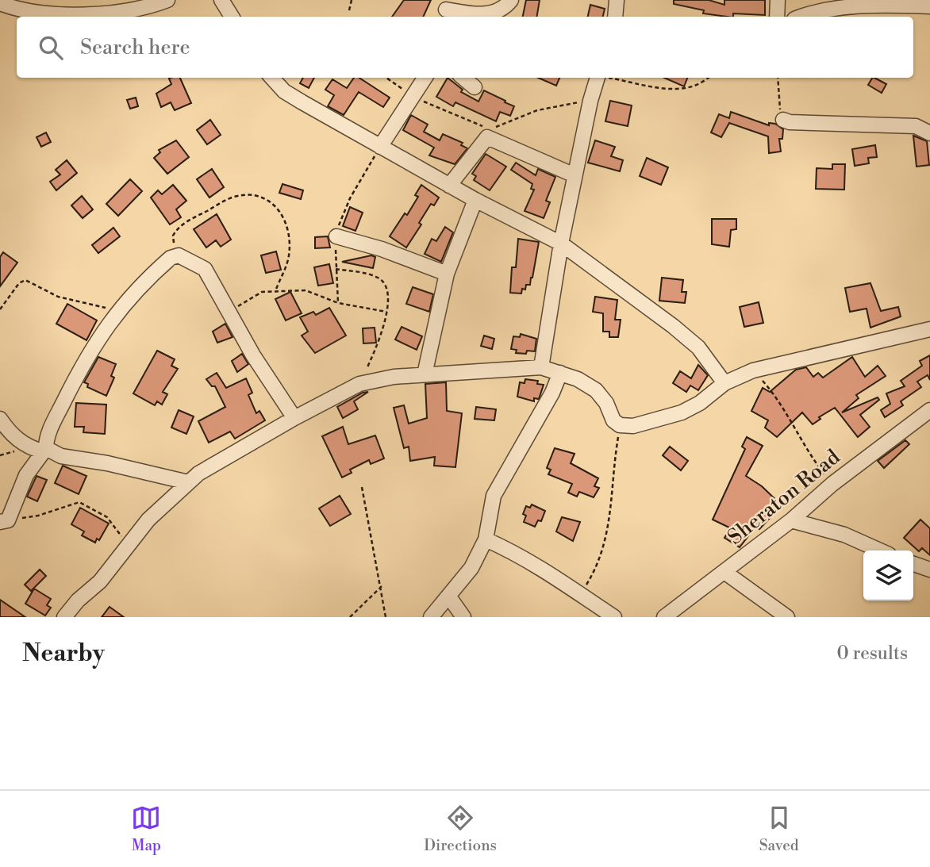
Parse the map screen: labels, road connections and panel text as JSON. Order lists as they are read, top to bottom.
{
  "streets": {
    "street": ["Sheraton Road"]
  },
  "page": {
    "search": "Search here",
    "heading": ["Nearby", "0 results"],
    "nav": ["Map", "Directions", "Saved"]
  }
}
